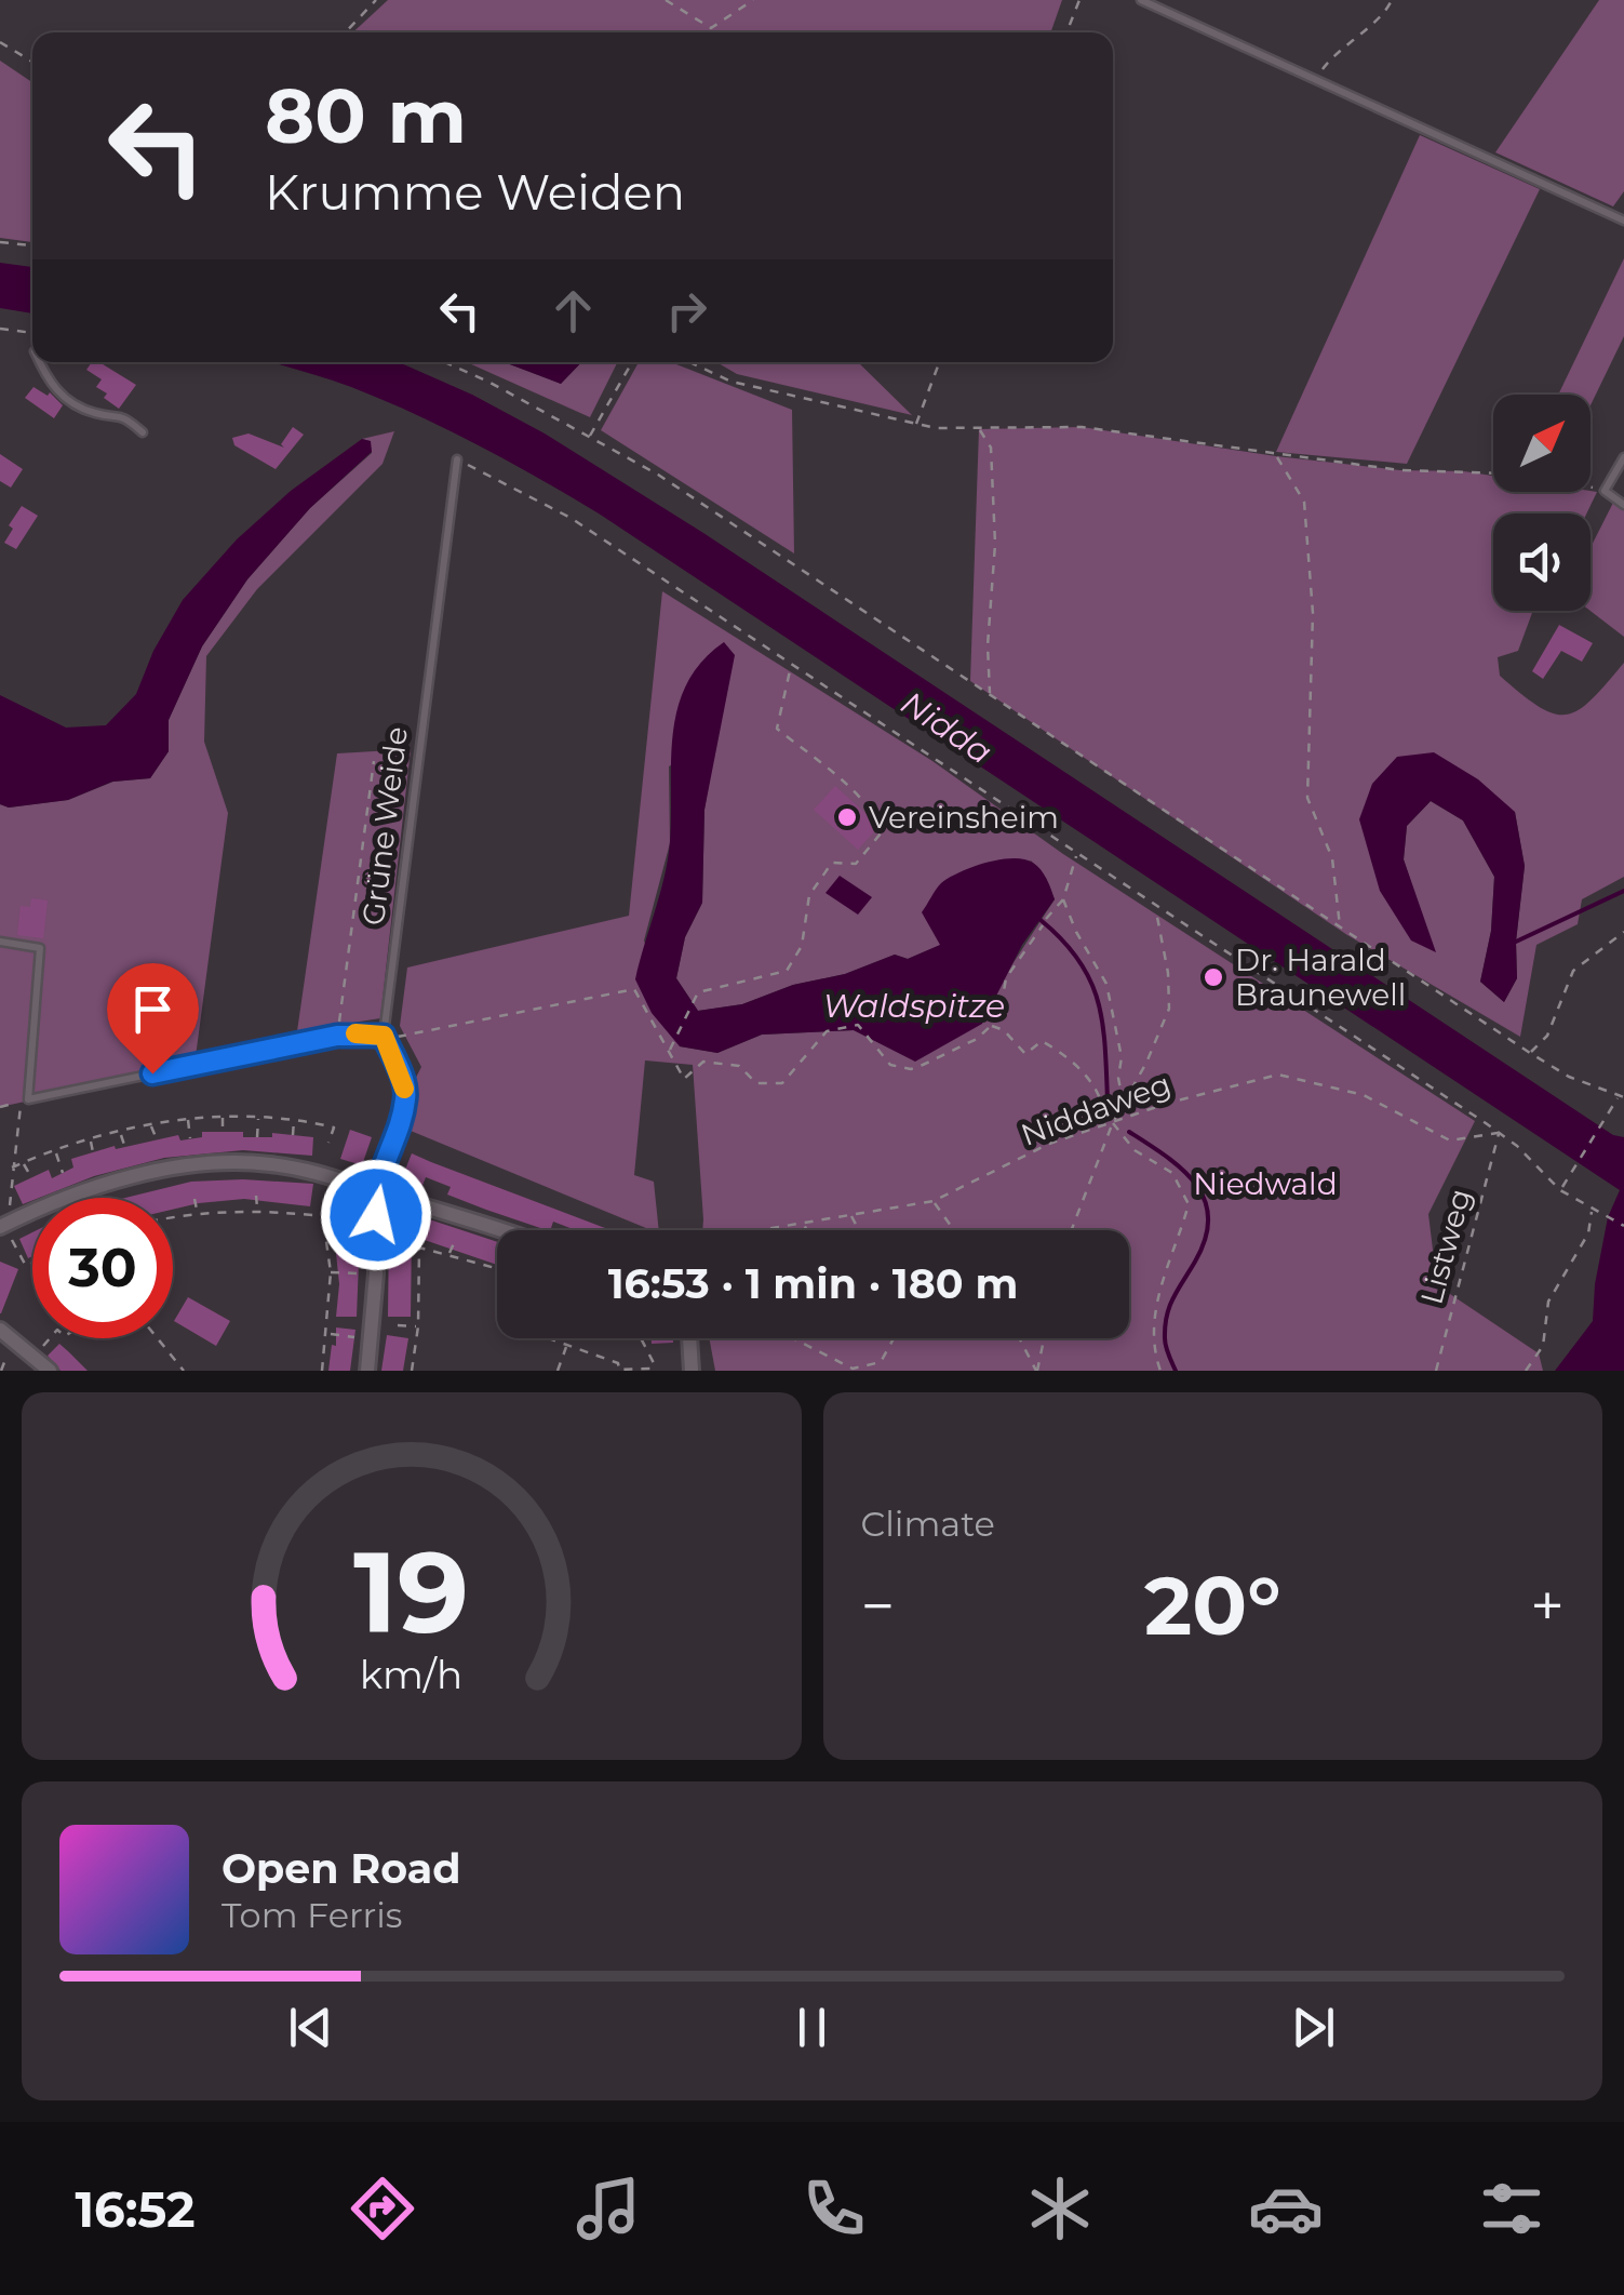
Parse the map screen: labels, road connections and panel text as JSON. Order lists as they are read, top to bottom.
{
  "streets": {
    "lane": ["Grüne Weide"],
    "path": ["Niddaweg", "Listweg"]
  },
  "crossings": [
    ["Niddaweg", "Listweg"]
  ],
  "water": ["Nidda", "Waldspitze"],
  "parks": ["Niedwald"],
  "places": ["Vereinsheim", "Dr. Harald Braunewell"],
  "north": "top right",
  "page": {
    "turn": ["80 m", "Krumme Weiden"],
    "limit": "30",
    "trip": "16:53 · 1 min · 180 m",
    "tile": "Climate",
    "heat": ["−", "20°", "+"],
    "song": ["Open Road", "Tom Ferris"],
    "tabs": "16:52",
    "gauge": ["19", "km/h"]
  }
}
